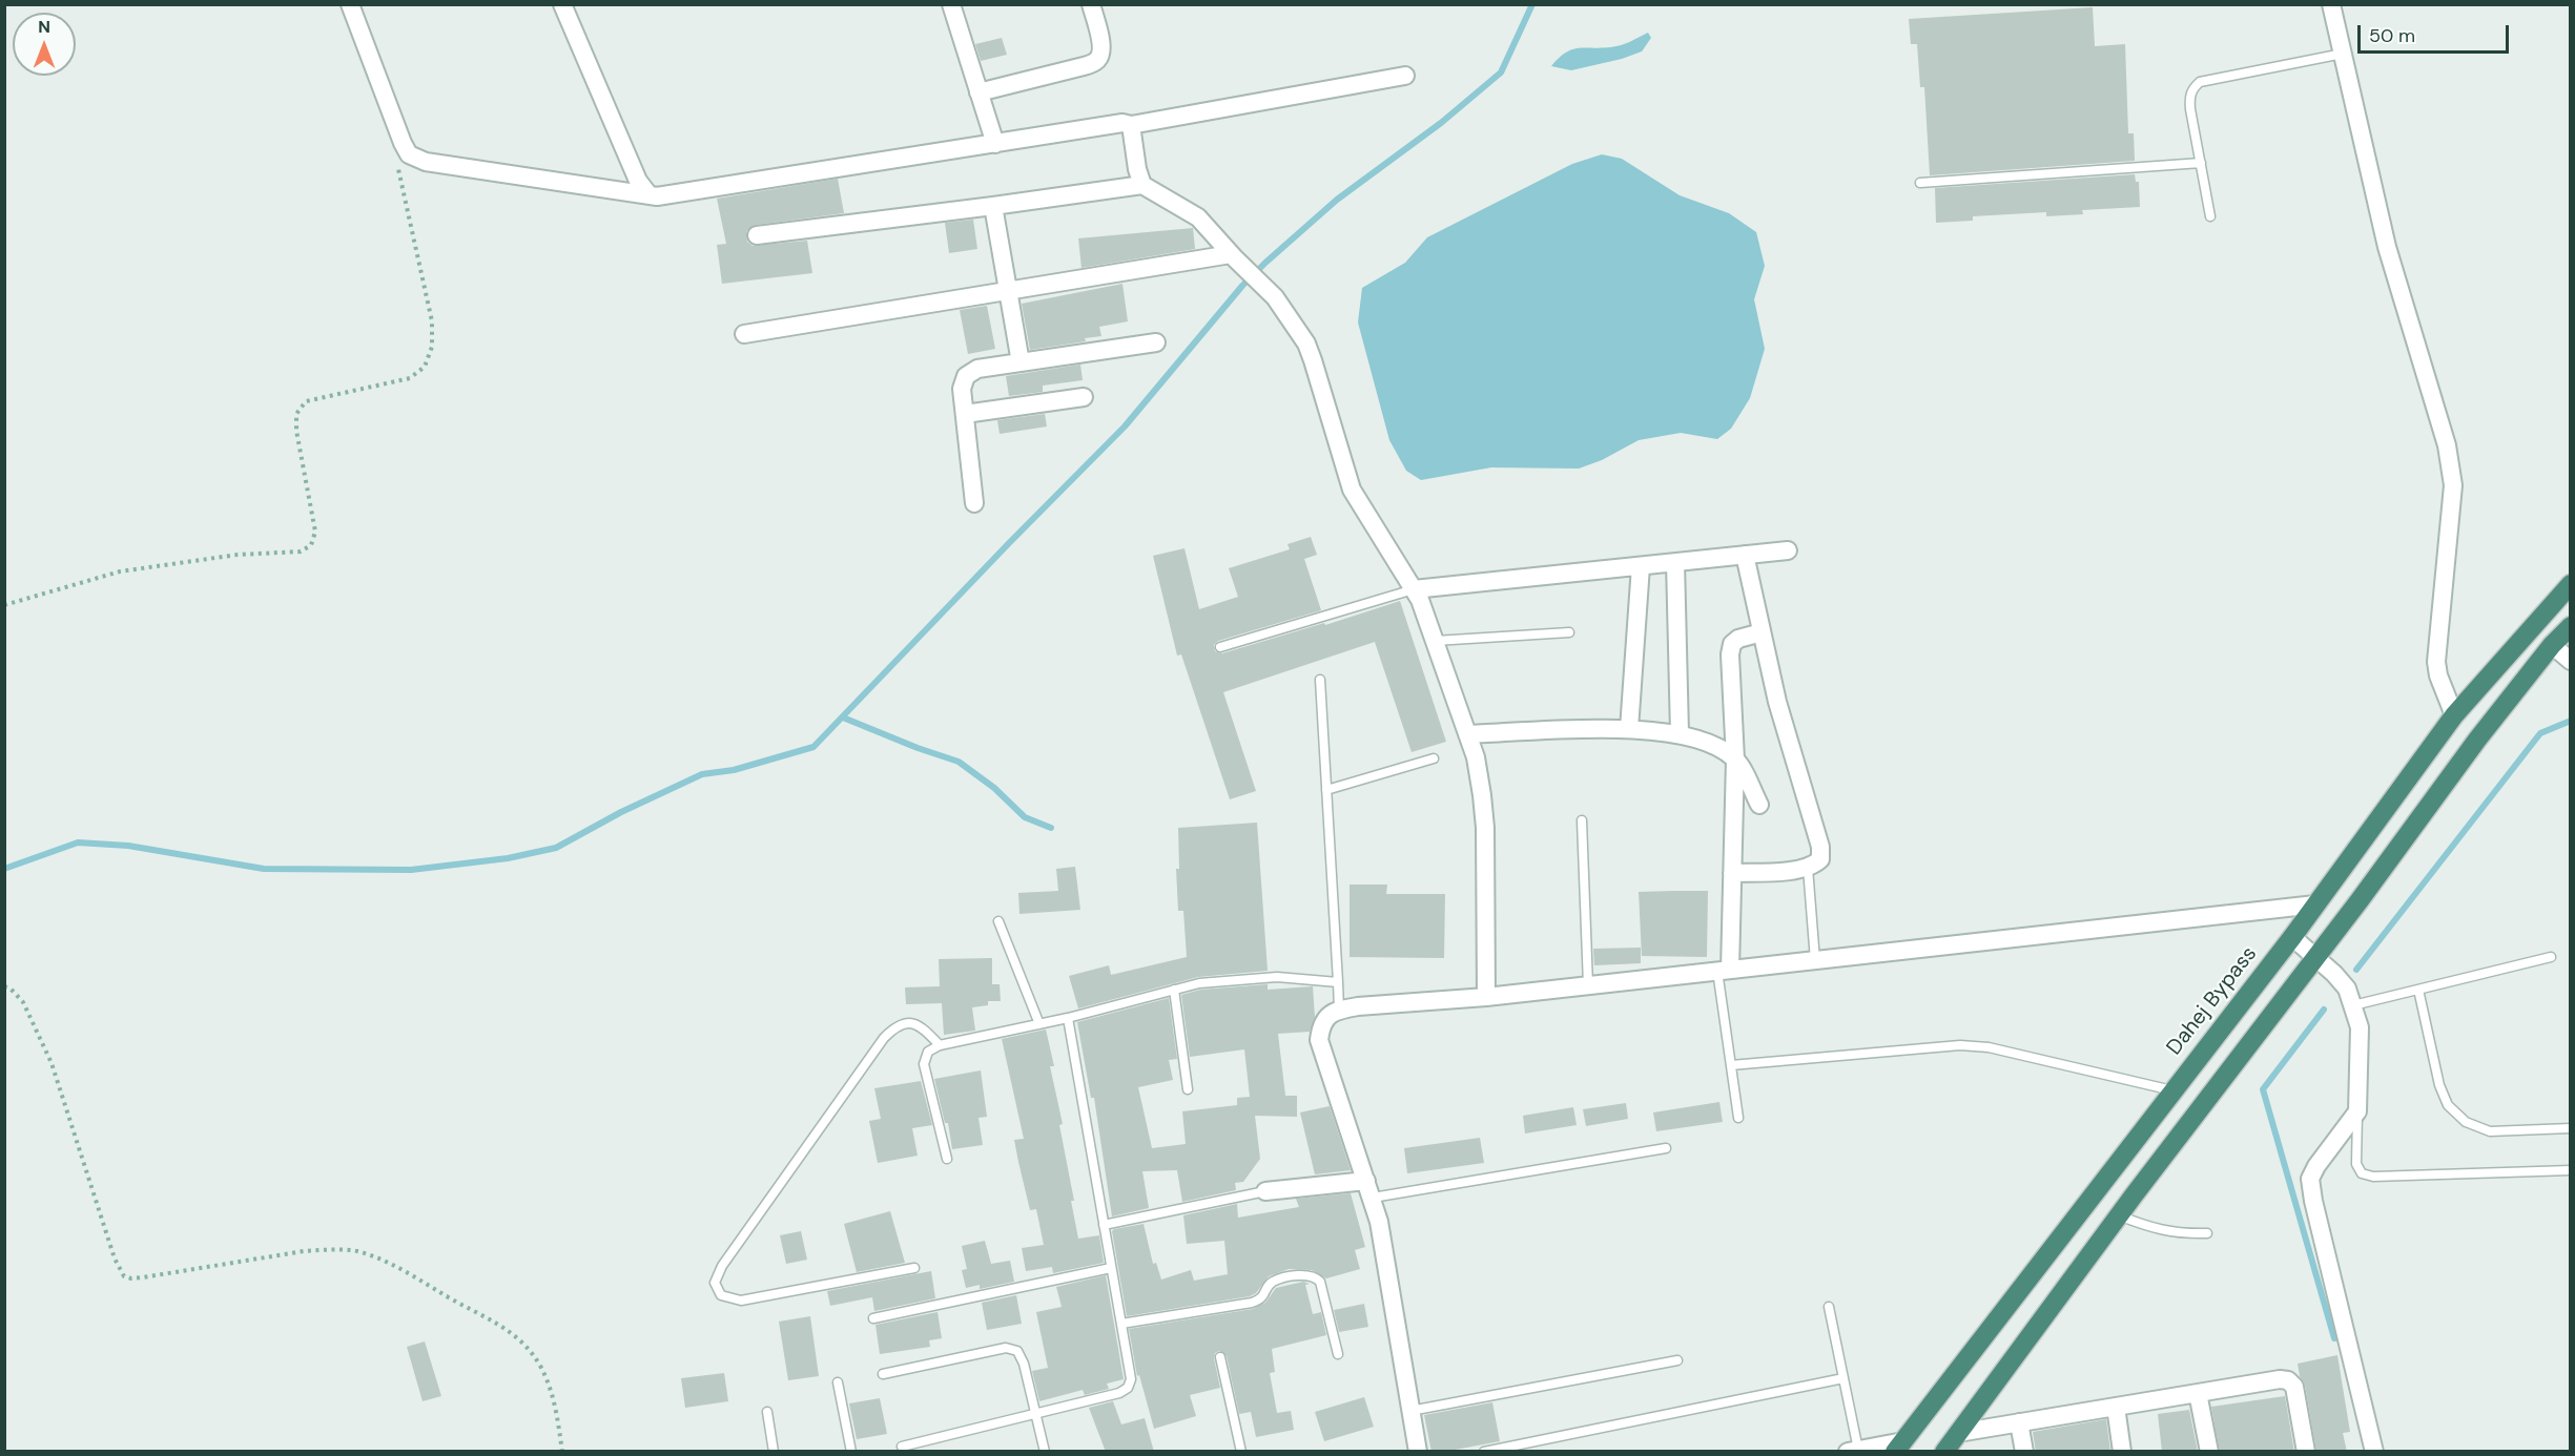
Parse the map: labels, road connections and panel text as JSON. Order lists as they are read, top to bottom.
{
  "streets": {
    "highway": ["Dahej Bypass"]
  },
  "scale_bar": "50 m",
  "north": "top"
}
